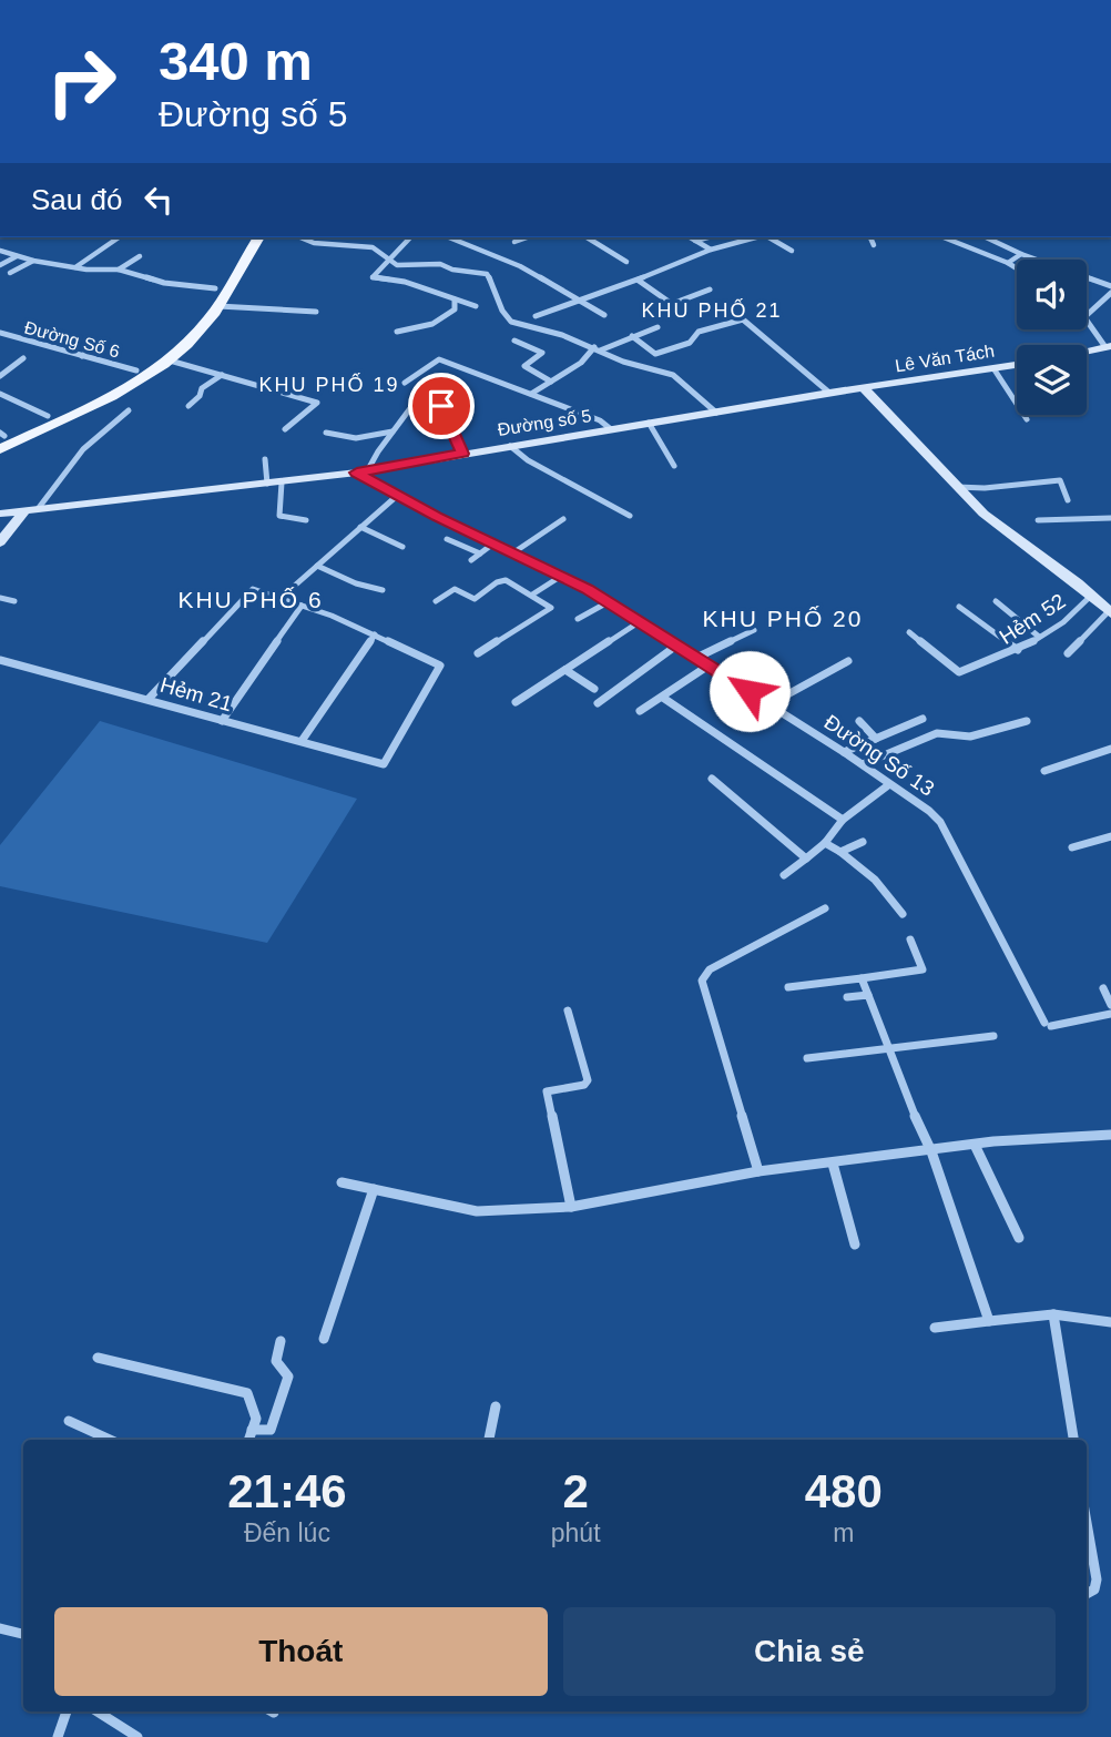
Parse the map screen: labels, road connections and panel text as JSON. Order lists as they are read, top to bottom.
{
  "streets": {
    "main road": ["Lê Văn Tách", "Đường số 5"],
    "street": [
      "Đường Số 6",
      "Hẻm 52",
      "Hẻm 21",
      "Đường Số 13"
    ]
  },
  "crossings": [
    ["Lê Văn Tách", "Đường số 5"],
    ["Đường số 5", "Đường Số 13"]
  ],
  "districts": [
    "KHU PHỐ 21",
    "KHU PHỐ 19",
    "KHU PHỐ 6",
    "KHU PHỐ 20"
  ],
  "page": {
    "turn": ["340 m", "Đường số 5"],
    "then": "Sau đó",
    "eta": [
      "21:46",
      "Đến lúc",
      "2",
      "phút",
      "480",
      "m"
    ],
    "buttons": ["Thoát", "Chia sẻ"]
  }
}
